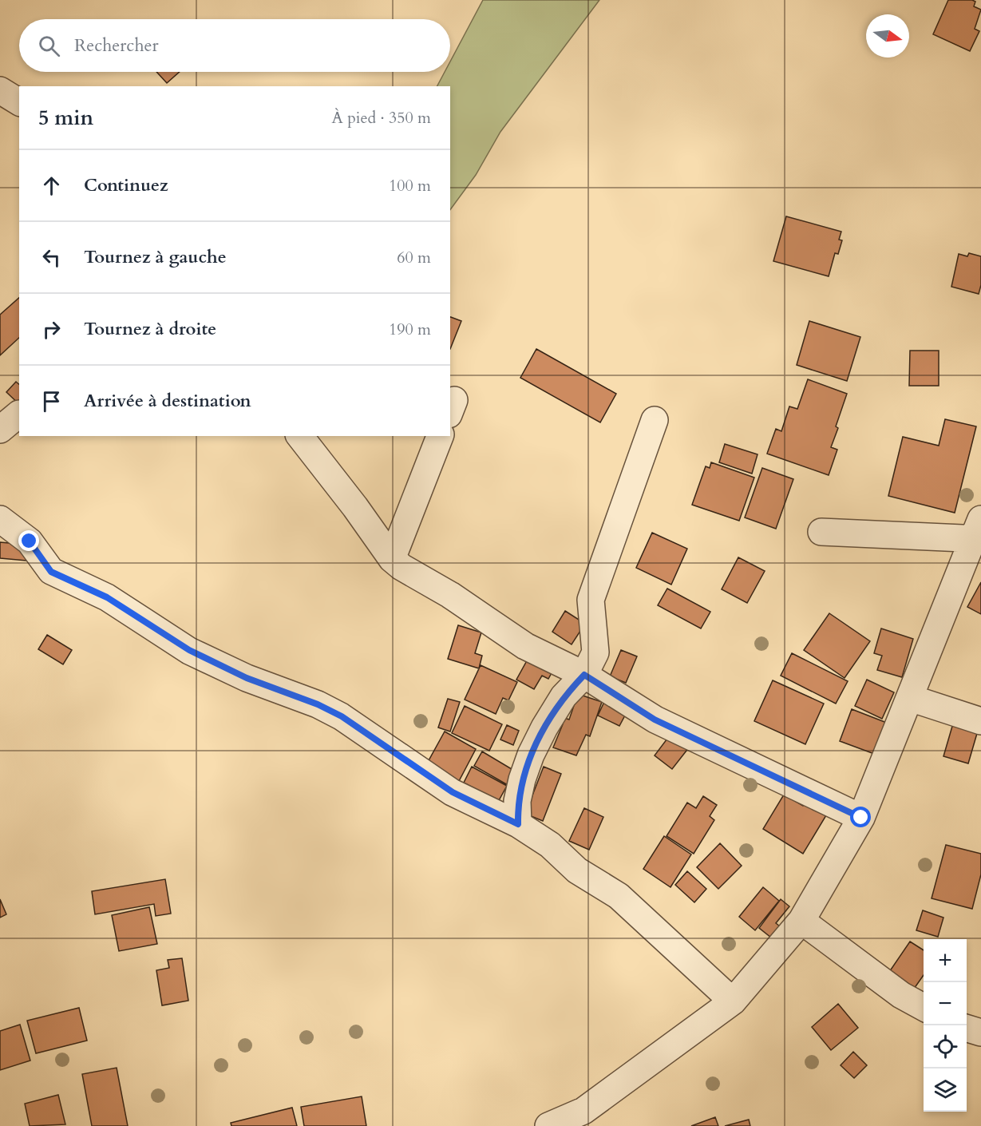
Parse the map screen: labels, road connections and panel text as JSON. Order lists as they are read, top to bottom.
{
  "north": "right",
  "page": {
    "search": "Rechercher",
    "heading": ["5 min", "À pied · 350 m"],
    "list": [
      ["Continuez", "100 m"],
      ["Tournez à gauche", "60 m"],
      ["Tournez à droite", "190 m"],
      "Arrivée à destination"
    ],
    "map_buttons": ["+", "−"]
  }
}
